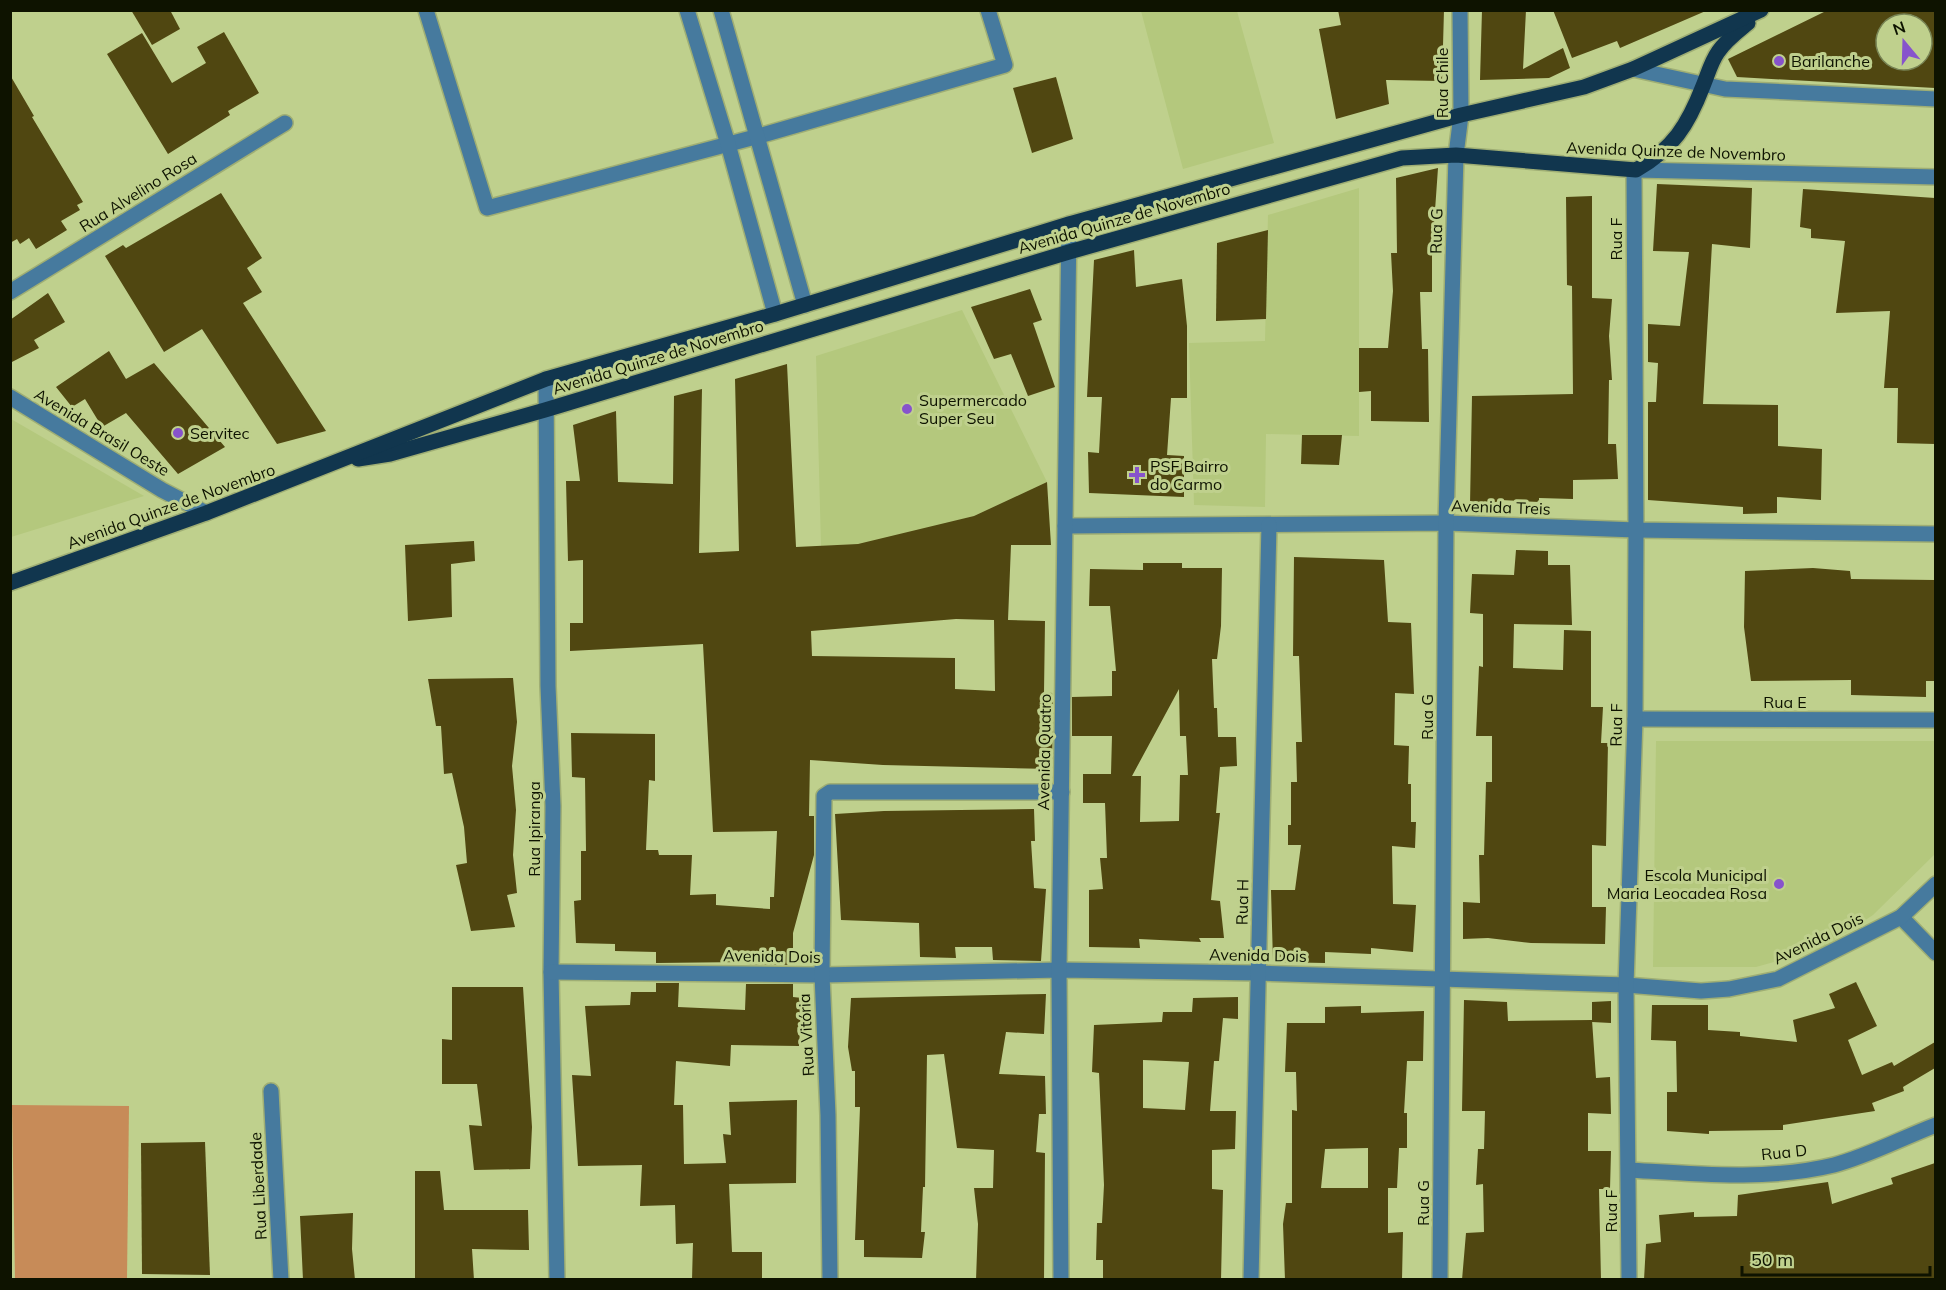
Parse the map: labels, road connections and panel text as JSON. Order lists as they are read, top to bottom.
{
  "streets": {
    "main road": ["Avenida Quinze de Novembro"],
    "street": [
      "Rua Chile",
      "Rua Alvelino Rosa",
      "Rua G",
      "Rua F",
      "Avenida Brasil Oeste",
      "Avenida Treis",
      "Rua E",
      "Avenida Quatro",
      "Rua Ipiranga",
      "Rua H",
      "Avenida Dois",
      "Rua Vitória",
      "Rua D",
      "Rua Liberdade"
    ]
  },
  "crossings": [
    ["Rua Chile", "Avenida Quinze de Novembro"],
    ["Rua Chile", "Rua G"],
    ["Avenida Quinze de Novembro", "Rua G"],
    ["Avenida Quinze de Novembro", "Rua F"],
    ["Avenida Quinze de Novembro", "Avenida Brasil Oeste"],
    ["Avenida Quinze de Novembro", "Avenida Quatro"],
    ["Avenida Quinze de Novembro", "Rua Ipiranga"],
    ["Rua G", "Avenida Treis"],
    ["Rua G", "Avenida Dois"],
    ["Rua F", "Avenida Treis"],
    ["Rua F", "Rua E"],
    ["Rua F", "Avenida Dois"],
    ["Rua F", "Rua D"],
    ["Avenida Treis", "Avenida Quatro"],
    ["Avenida Treis", "Rua H"],
    ["Avenida Quatro", "Avenida Dois"],
    ["Avenida Quatro", "Rua Vitória"],
    ["Rua Ipiranga", "Avenida Dois"],
    ["Rua H", "Avenida Dois"],
    ["Avenida Dois", "Rua Vitória"]
  ],
  "places": {
    "other": [
      "Barilanche",
      "Supermercado Super Seu",
      "Servitec",
      "Escola Municipal Maria Leocadea Rosa"
    ],
    "health": ["PSF Bairro do Carmo"]
  },
  "scale_bar": "50 m",
  "north": "top"
}
